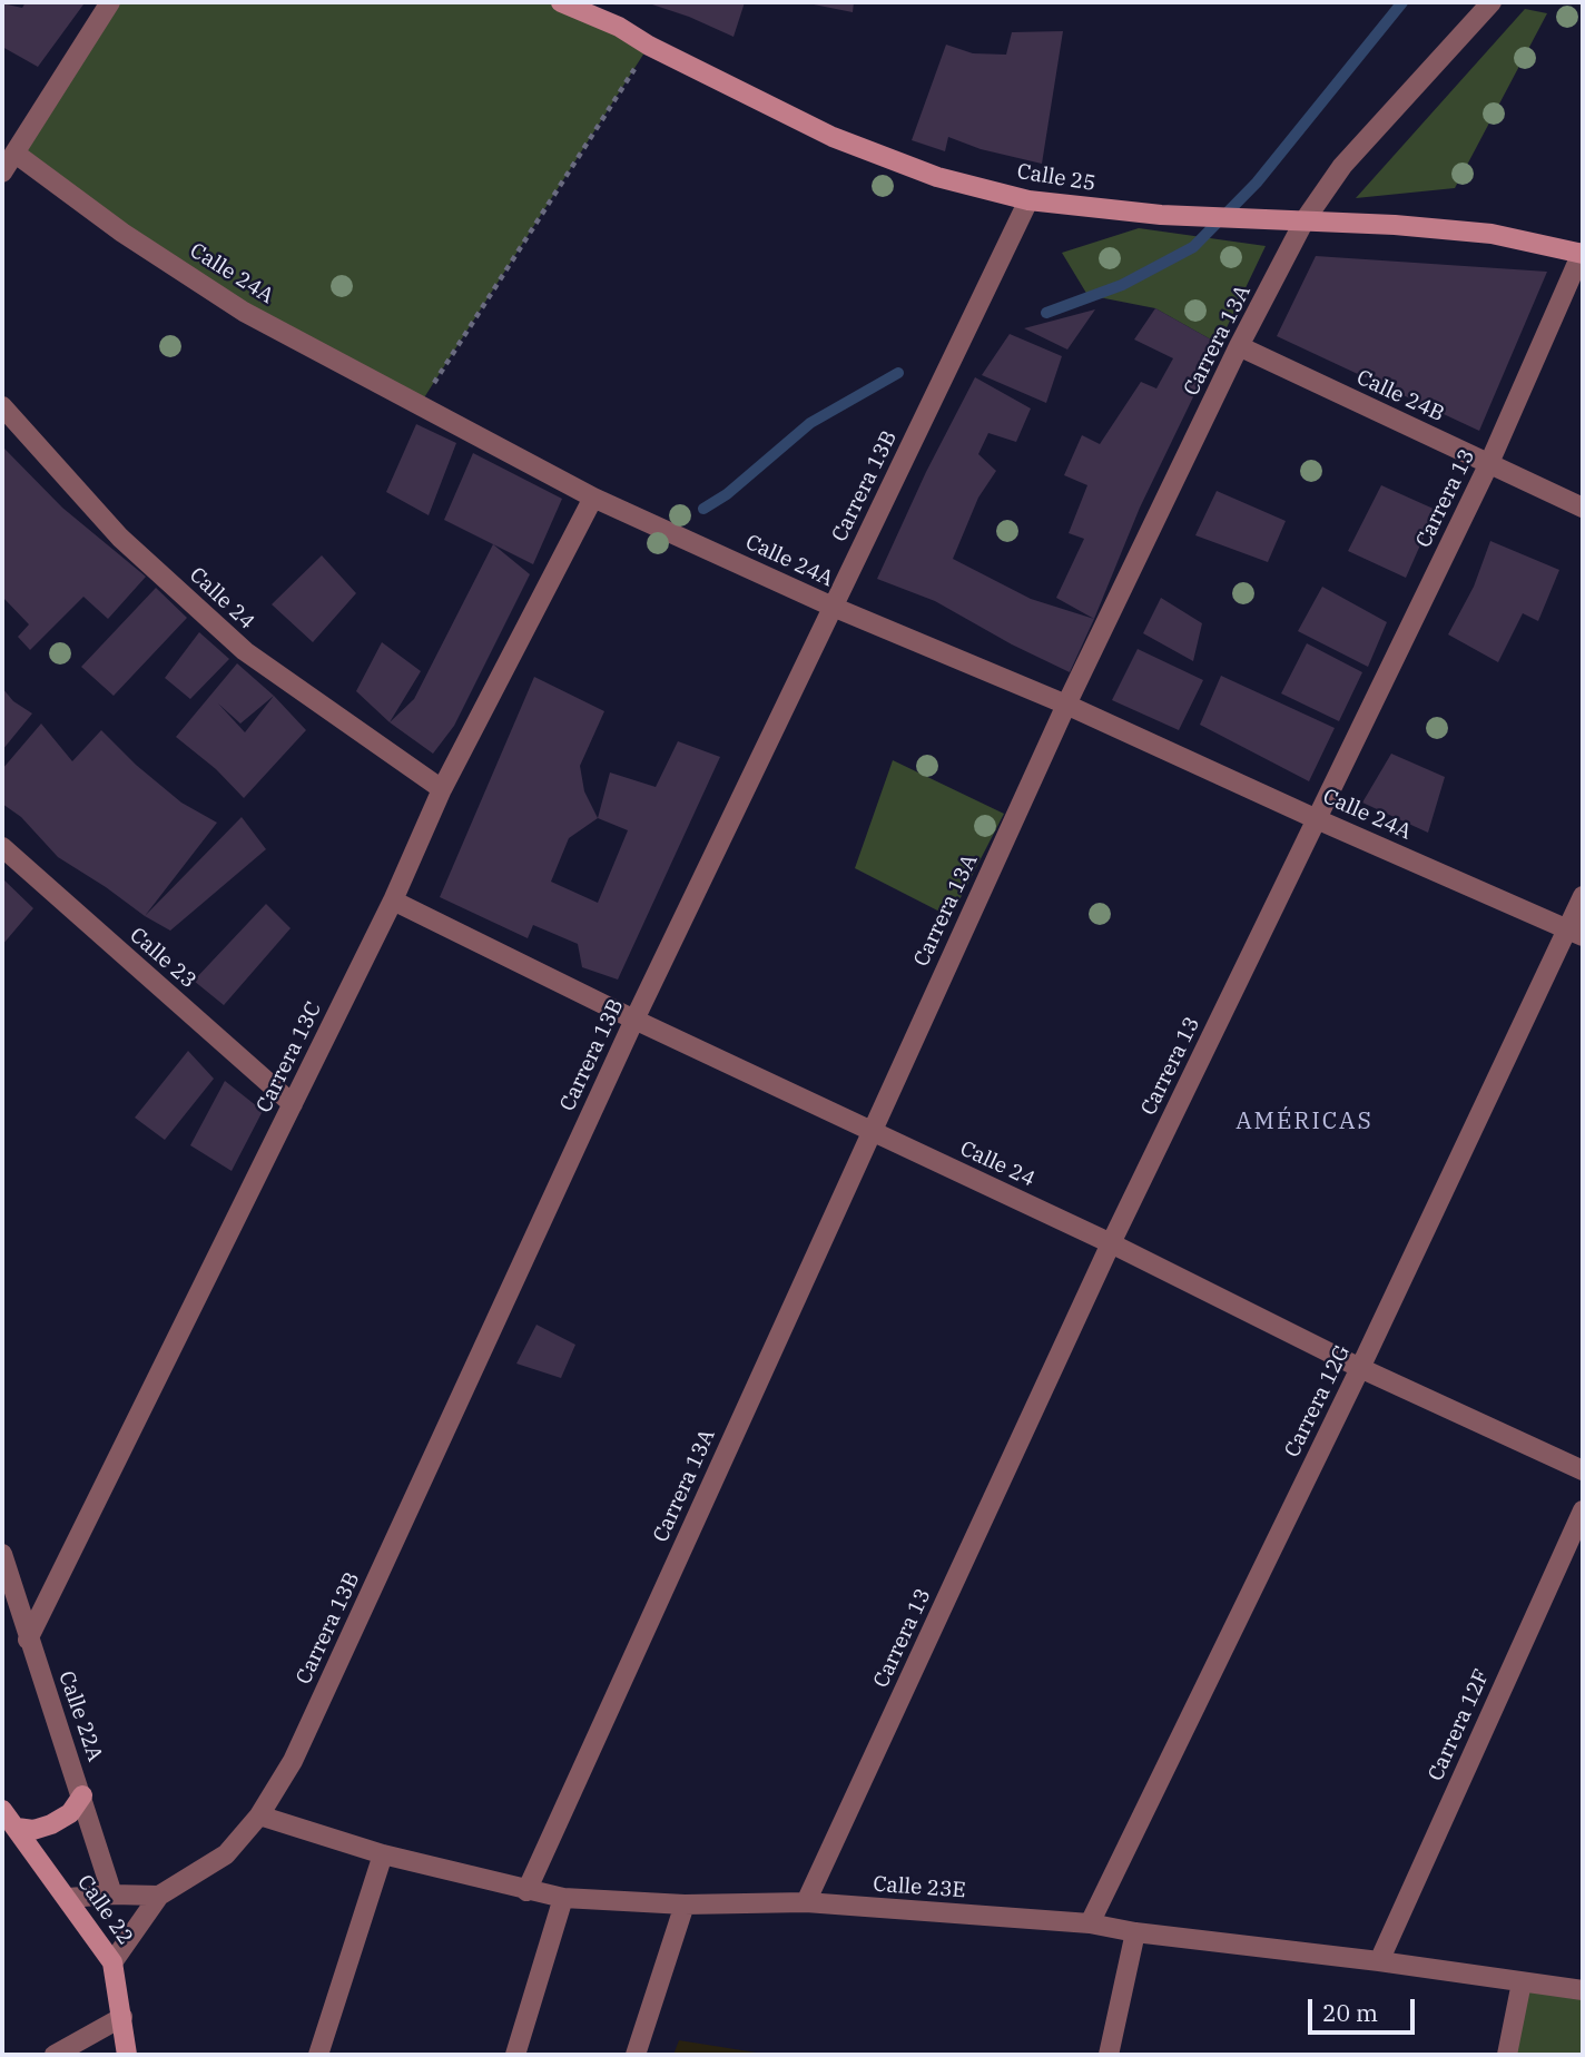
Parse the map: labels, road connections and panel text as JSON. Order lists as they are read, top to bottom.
{
  "streets": {
    "street": [
      "Calle 25",
      "Calle 24A",
      "Carrera 13A",
      "Calle 24B",
      "Carrera 13B",
      "Carrera 13",
      "Calle 24",
      "Calle 23",
      "Carrera 13C",
      "Carrera 12G",
      "Calle 22A",
      "Carrera 12F",
      "Calle 23E",
      "Calle 22"
    ]
  },
  "crossings": [
    ["Calle 25", "Carrera 13A"],
    ["Calle 25", "Carrera 13B"],
    ["Calle 25", "Carrera 13"],
    ["Calle 24A", "Carrera 13A"],
    ["Calle 24A", "Carrera 13B"],
    ["Calle 24A", "Carrera 13"],
    ["Calle 24A", "Carrera 13C"],
    ["Calle 24A", "Carrera 12G"],
    ["Carrera 13A", "Calle 24B"],
    ["Carrera 13A", "Calle 24"],
    ["Carrera 13A", "Calle 23E"],
    ["Calle 24B", "Carrera 13"],
    ["Carrera 13B", "Calle 24"],
    ["Carrera 13B", "Calle 23E"],
    ["Carrera 13B", "Calle 22"],
    ["Carrera 13", "Calle 24"],
    ["Carrera 13", "Calle 23E"],
    ["Calle 24", "Carrera 13C"],
    ["Calle 24", "Carrera 12G"],
    ["Calle 23", "Carrera 13C"],
    ["Carrera 13C", "Calle 22A"],
    ["Carrera 12G", "Calle 23E"],
    ["Carrera 12F", "Calle 23E"]
  ],
  "districts": ["AMÉRICAS"],
  "scale_bar": "20 m"
}
